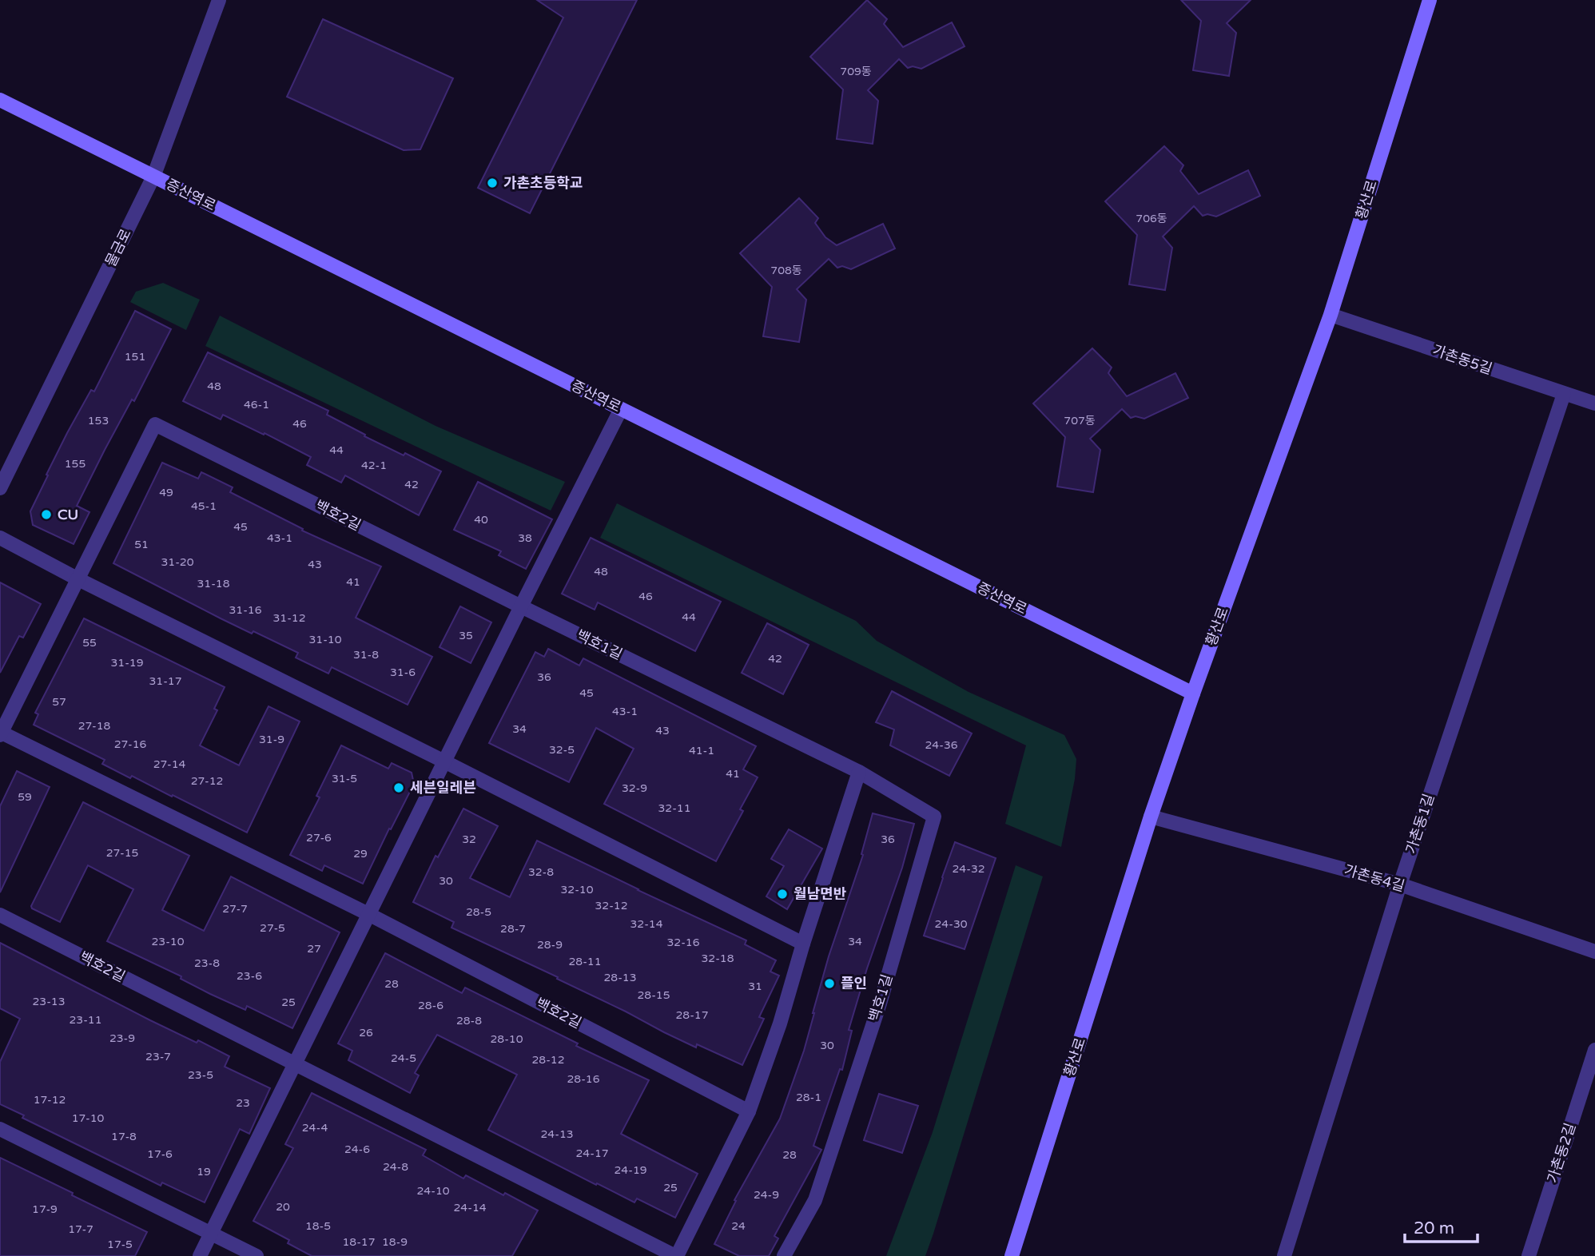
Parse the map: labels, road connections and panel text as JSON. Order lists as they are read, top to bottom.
{
  "streets": {
    "street": [
      "증산역로",
      "황산로",
      "물금로",
      "가촌동5길",
      "백호2길",
      "백호1길",
      "가촌동1길",
      "가촌동4길",
      "가촌동2길"
    ]
  },
  "crossings": [
    ["증산역로", "황산로"],
    ["증산역로", "물금로"],
    ["황산로", "가촌동5길"],
    ["황산로", "가촌동4길"],
    ["가촌동5길", "가촌동1길"],
    ["백호2길", "백호1길"],
    ["가촌동1길", "가촌동4길"]
  ],
  "places": [
    "가촌초등학교",
    "CU",
    "세븐일레븐",
    "월남면반",
    "플인"
  ],
  "house_numbers": [
    "709동",
    "706동",
    "708동",
    "151",
    "48",
    "46-1",
    "153",
    "707동",
    "46",
    "44",
    "155",
    "42-1",
    "42",
    "49",
    "45-1",
    "40",
    "45",
    "43-1",
    "38",
    "51",
    "31-20",
    "43",
    "48",
    "41",
    "31-18",
    "46",
    "31-16",
    "44",
    "31-12",
    "35",
    "31-10",
    "55",
    "31-8",
    "42",
    "31-19",
    "31-6",
    "36",
    "31-17",
    "45",
    "57",
    "43-1",
    "27-18",
    "34",
    "43",
    "31-9",
    "27-16",
    "24-36",
    "32-5",
    "41-1",
    "27-14",
    "41",
    "31-5",
    "27-12",
    "32-9",
    "59",
    "32-11",
    "27-6",
    "32",
    "36",
    "27-15",
    "29",
    "24-32",
    "32-8",
    "30",
    "32-10",
    "32-12",
    "27-7",
    "28-5",
    "32-14",
    "24-30",
    "27-5",
    "28-7",
    "23-10",
    "34",
    "32-16",
    "28-9",
    "27",
    "32-18",
    "28-11",
    "23-8",
    "23-6",
    "28-13",
    "28",
    "31",
    "28-15",
    "23-13",
    "25",
    "28-6",
    "28-17",
    "23-11",
    "28-8",
    "26",
    "23-9",
    "28-10",
    "30",
    "23-7",
    "24-5",
    "28-12",
    "23-5",
    "28-16",
    "28-1",
    "17-12",
    "23",
    "17-10",
    "24-4",
    "24-13",
    "17-8",
    "24-6",
    "24-17",
    "17-6",
    "28",
    "24-8",
    "24-19",
    "19",
    "25",
    "24-10",
    "24-9",
    "20",
    "24-14",
    "17-9",
    "18-5",
    "24",
    "17-7",
    "18-17",
    "18-9",
    "17-5"
  ],
  "scale_bar": "20 m"
}
